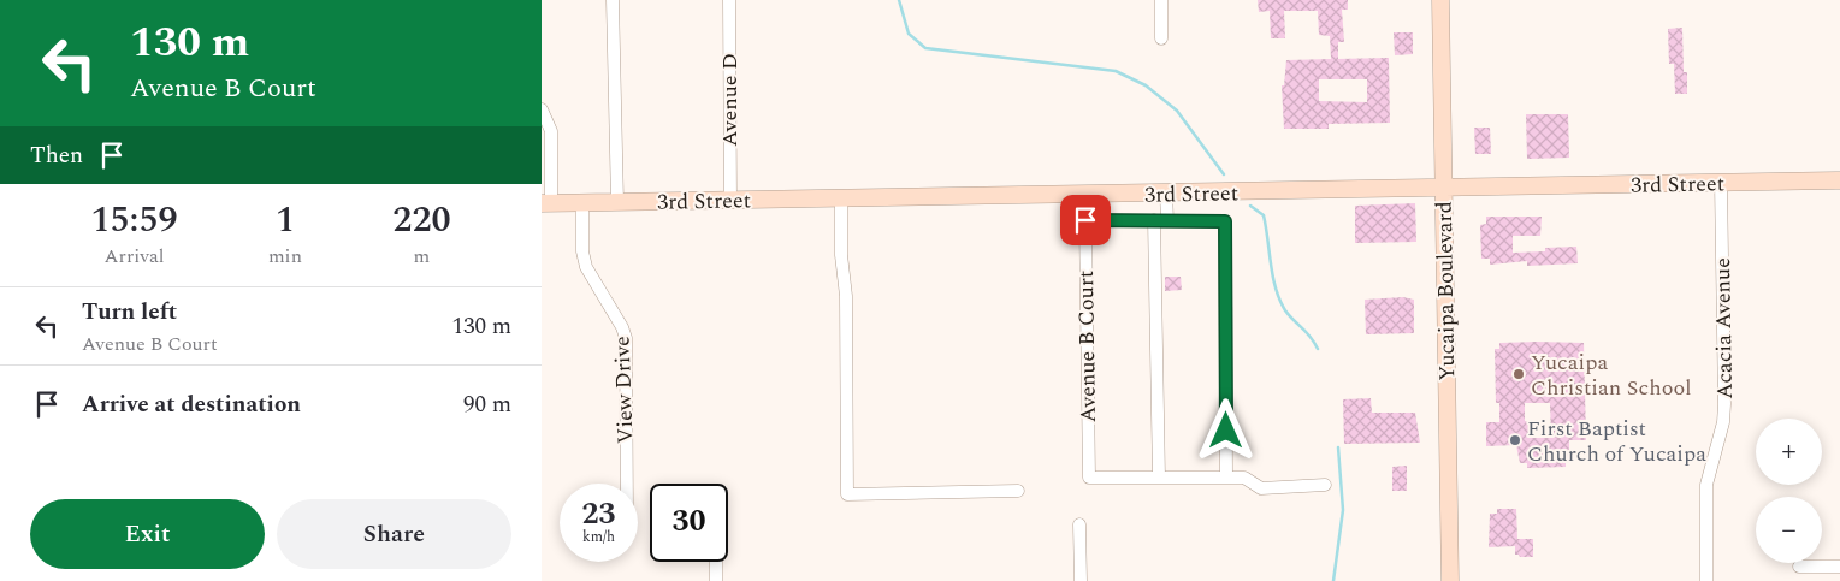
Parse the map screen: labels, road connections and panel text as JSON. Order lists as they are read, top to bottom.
{
  "streets": {
    "street": [
      "Avenue D",
      "3rd Street",
      "Yucaipa Boulevard",
      "Acacia Avenue",
      "Avenue B Court",
      "View Drive"
    ]
  },
  "crossings": [
    ["Avenue D", "3rd Street"],
    ["3rd Street", "Yucaipa Boulevard"],
    ["3rd Street", "Acacia Avenue"],
    ["3rd Street", "View Drive"]
  ],
  "places": ["Yucaipa Christian School", "First Baptist Church of Yucaipa"],
  "page": {
    "turn": ["130 m", "Avenue B Court"],
    "then": "Then",
    "eta": [
      "15:59",
      "Arrival",
      "1",
      "min",
      "220",
      "m"
    ],
    "list": [
      {
        "name": "Turn left",
        "note": "Avenue B Court",
        "value": "130 m"
      },
      {
        "name": "Arrive at destination",
        "value": "90 m"
      }
    ],
    "map_buttons": ["+", "−"],
    "speed": "23 km/h",
    "limit": "30",
    "buttons": ["Exit", "Share"]
  }
}
